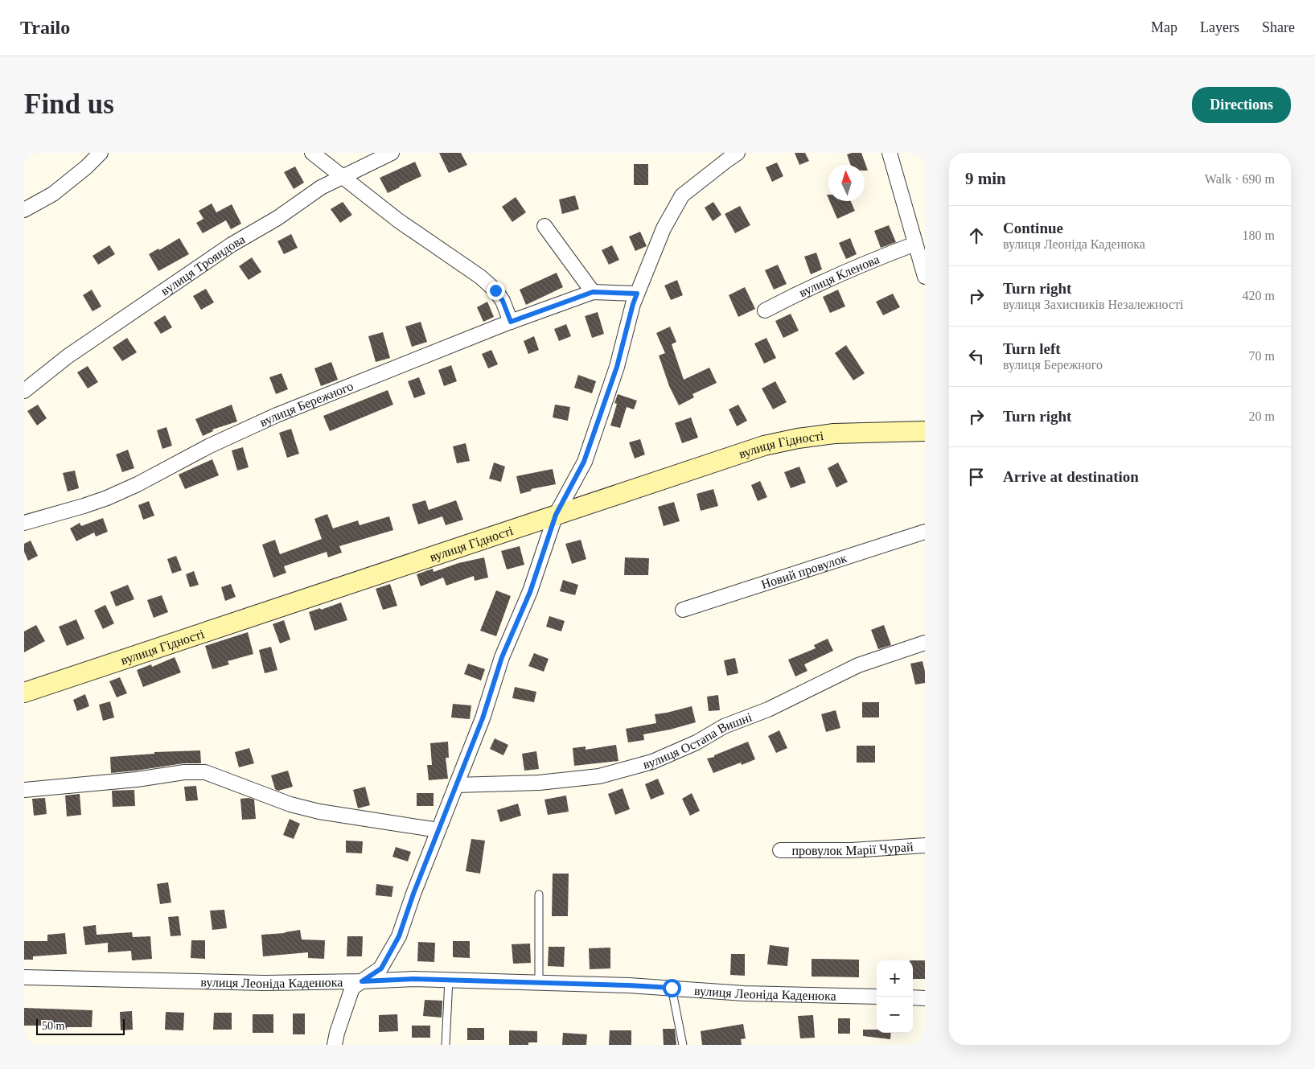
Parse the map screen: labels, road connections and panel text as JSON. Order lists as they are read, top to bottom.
{
  "streets": {
    "street": [
      "вулиця Трояндова",
      "вулиця Кленова",
      "вулиця Бережного",
      "вулиця Гідності",
      "Новий провулок",
      "вулиця Остапа Вишні",
      "провулок Марії Чурай",
      "вулиця Леоніда Каденюка"
    ]
  },
  "scale_bar": "50 m",
  "north": "top",
  "page": {
    "header": "Trailo",
    "nav": ["Map", "Layers", "Share"],
    "buttons": "Directions",
    "title": "Find us",
    "heading": ["9 min", "Walk · 690 m"],
    "list": [
      ["Continue", "вулиця Леоніда Каденюка", "180 m"],
      ["Turn right", "вулиця Захисників Незалежності", "420 m"],
      ["Turn left", "вулиця Бережного", "70 m"],
      ["Turn right", "20 m"],
      "Arrive at destination"
    ],
    "map_buttons": ["+", "−"],
    "scale": "50 m"
  }
}
